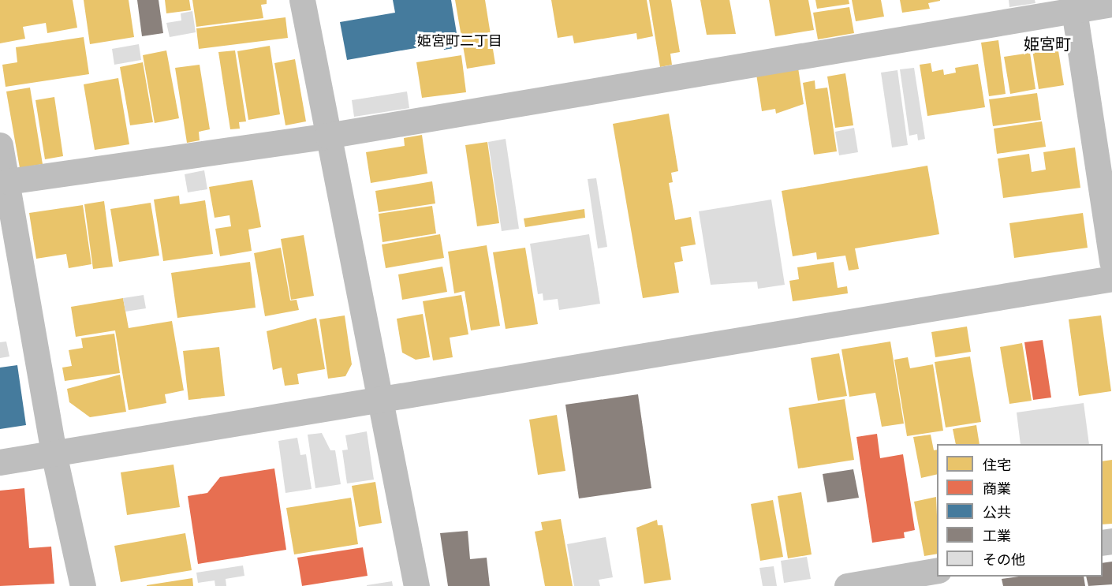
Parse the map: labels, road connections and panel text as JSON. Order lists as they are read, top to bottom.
{
  "districts": ["姫宮町二丁目", "姫宮町"],
  "legend": [
    "住宅",
    "商業",
    "公共",
    "工業",
    "その他"
  ]
}
